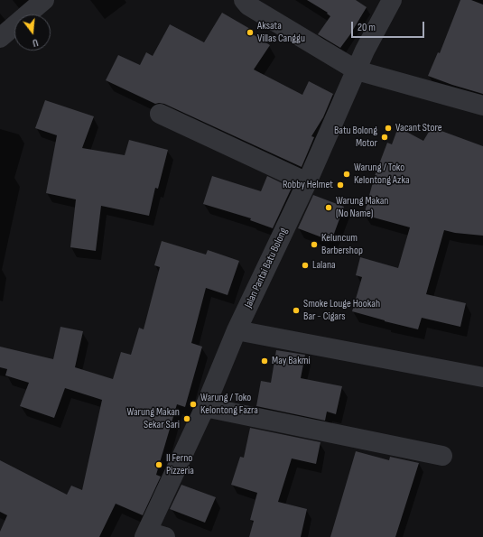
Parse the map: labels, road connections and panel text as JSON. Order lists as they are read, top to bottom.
{
  "streets": {
    "street": ["Jalan Pantai Batu Bolong"]
  },
  "places": [
    "Aksata Villas Canggu",
    "Vacant Store",
    "Batu Bolong Motor",
    "Warung / Toko Kelontong Azka",
    "Robby Helmet",
    "Warung Makan (No Name)",
    "Keluncum Barbershop",
    "Lalana",
    "Smoke Louge Hookah Bar - Cigars",
    "May Bakmi",
    "Warung / Toko Kelontong Fazra",
    "Warung Makan Sekar Sari",
    "Il Ferno Pizzeria"
  ],
  "scale_bar": "20 m",
  "north": "bottom"
}
